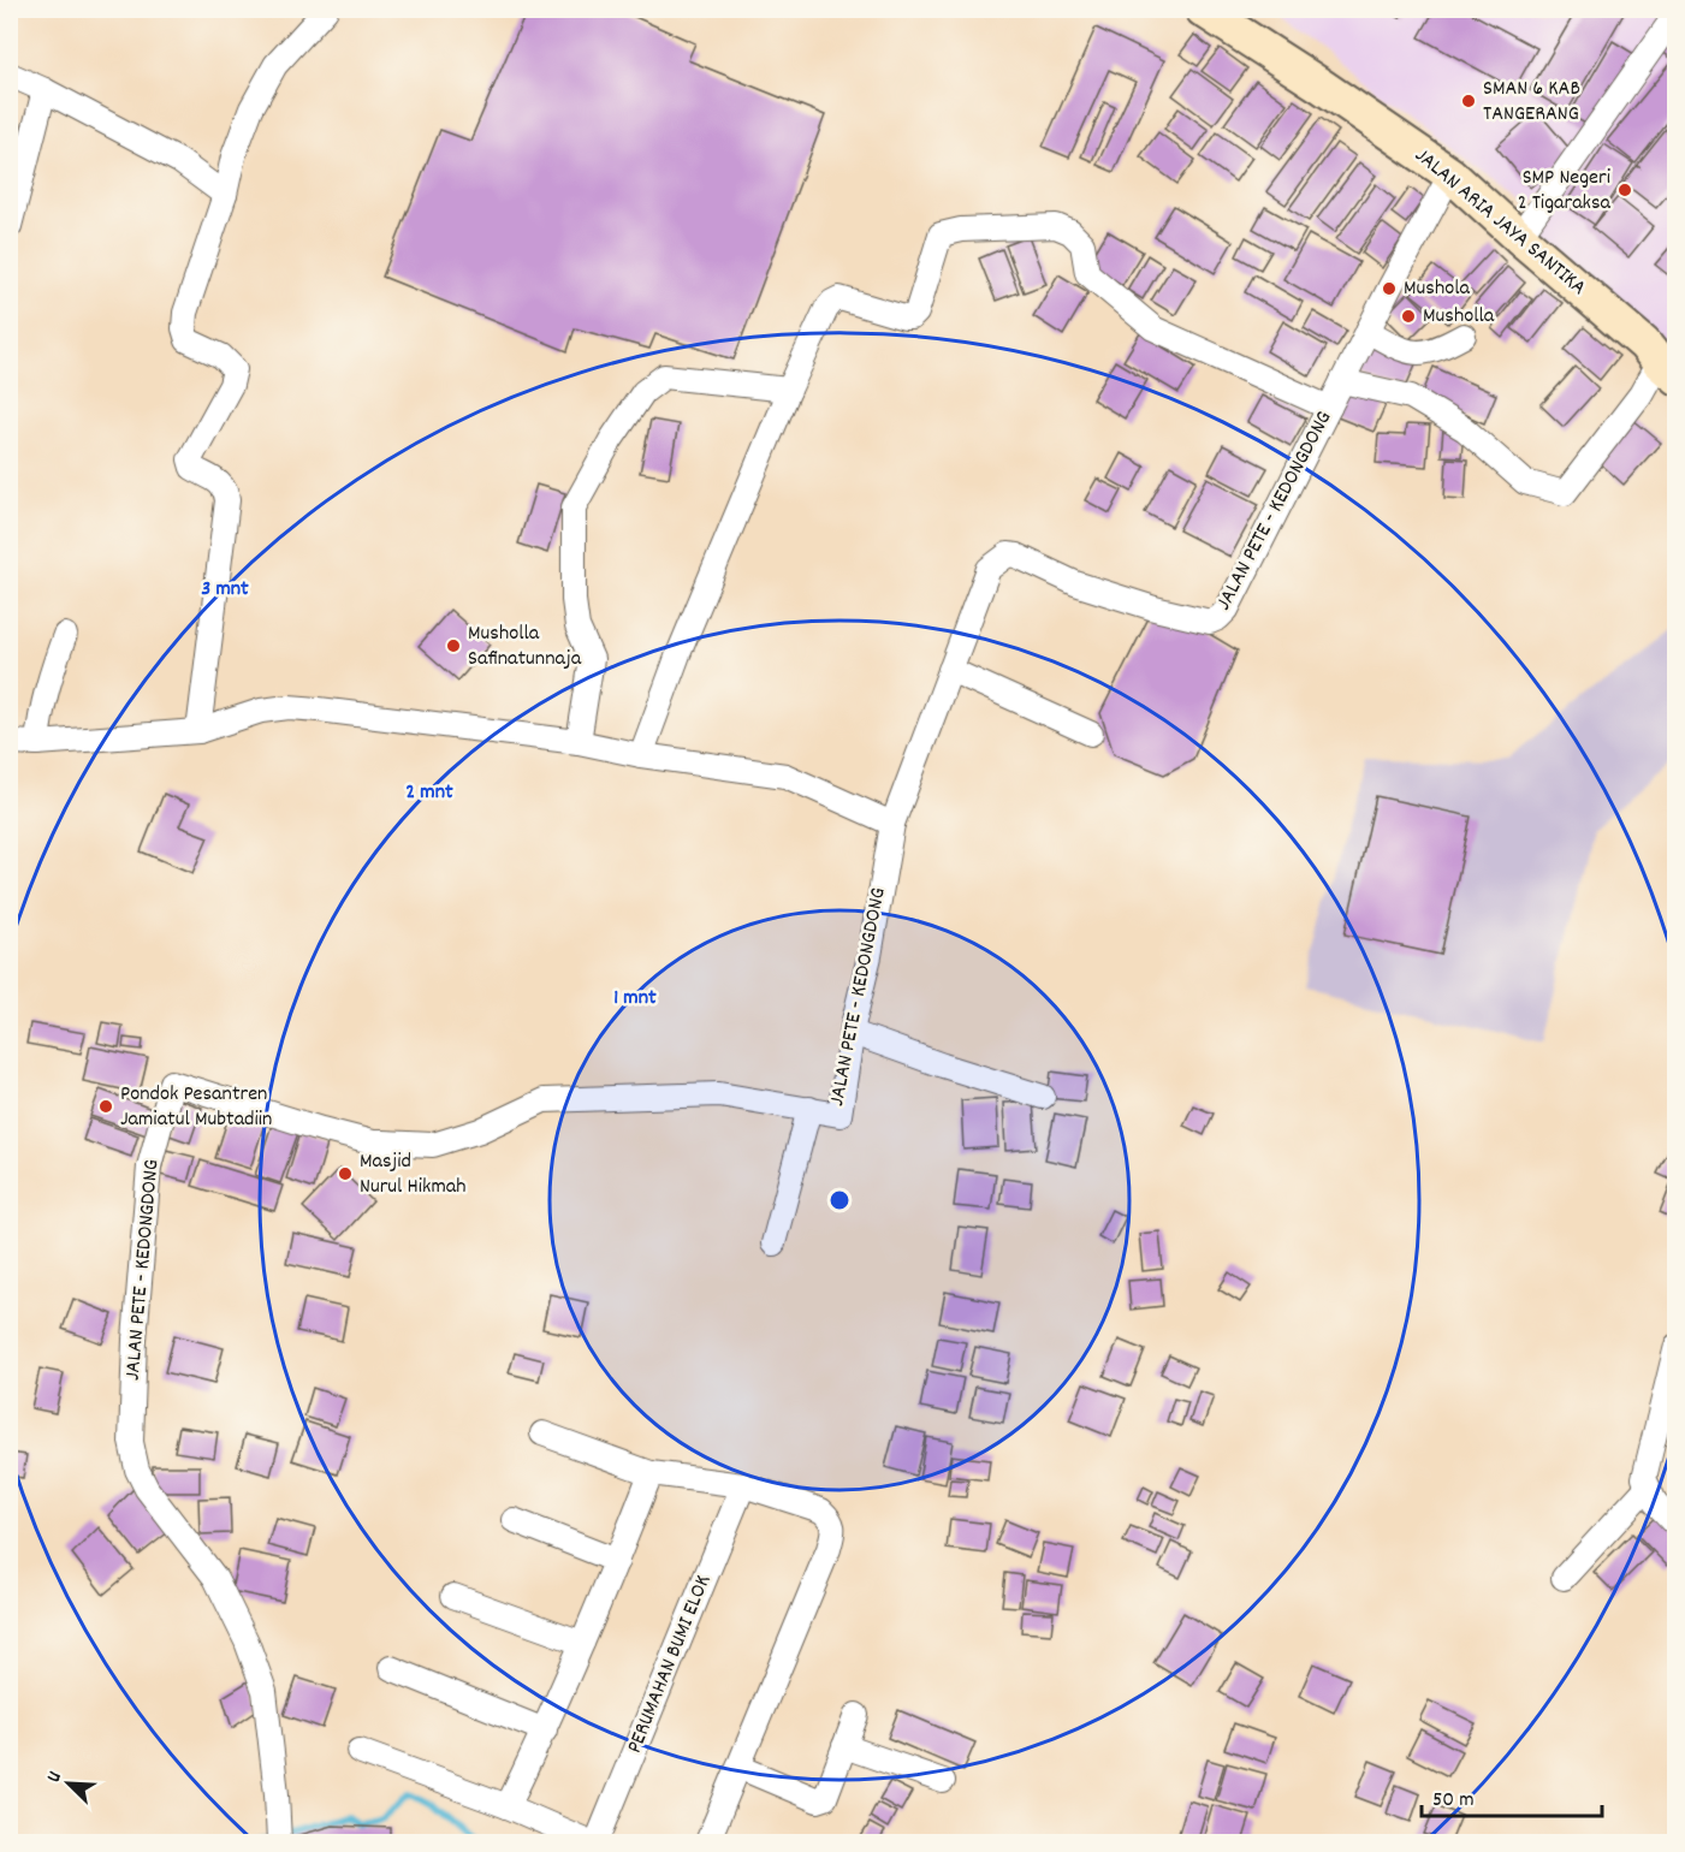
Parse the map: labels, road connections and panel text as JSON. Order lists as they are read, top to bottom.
{
  "streets": {
    "street": ["JALAN ARIA JAYA SANTIKA", "JALAN PETE - KEDONGDONG", "PERUMAHAN BUMI ELOK"]
  },
  "crossings": [
    ["JALAN ARIA JAYA SANTIKA", "JALAN PETE - KEDONGDONG"]
  ],
  "places": [
    "SMAN 6 KAB TANGERANG",
    "SMP Negeri 2 Tigaraksa",
    "Mushola",
    "Musholla",
    "Musholla Safinatunnaja",
    "Pondok Pesantren Jamiatul Mubtadiin",
    "Masjid Nurul Hikmah"
  ],
  "scale_bar": "50 m",
  "north": "top left",
  "rings": ["3 mnt", "2 mnt", "1 mnt"]
}
